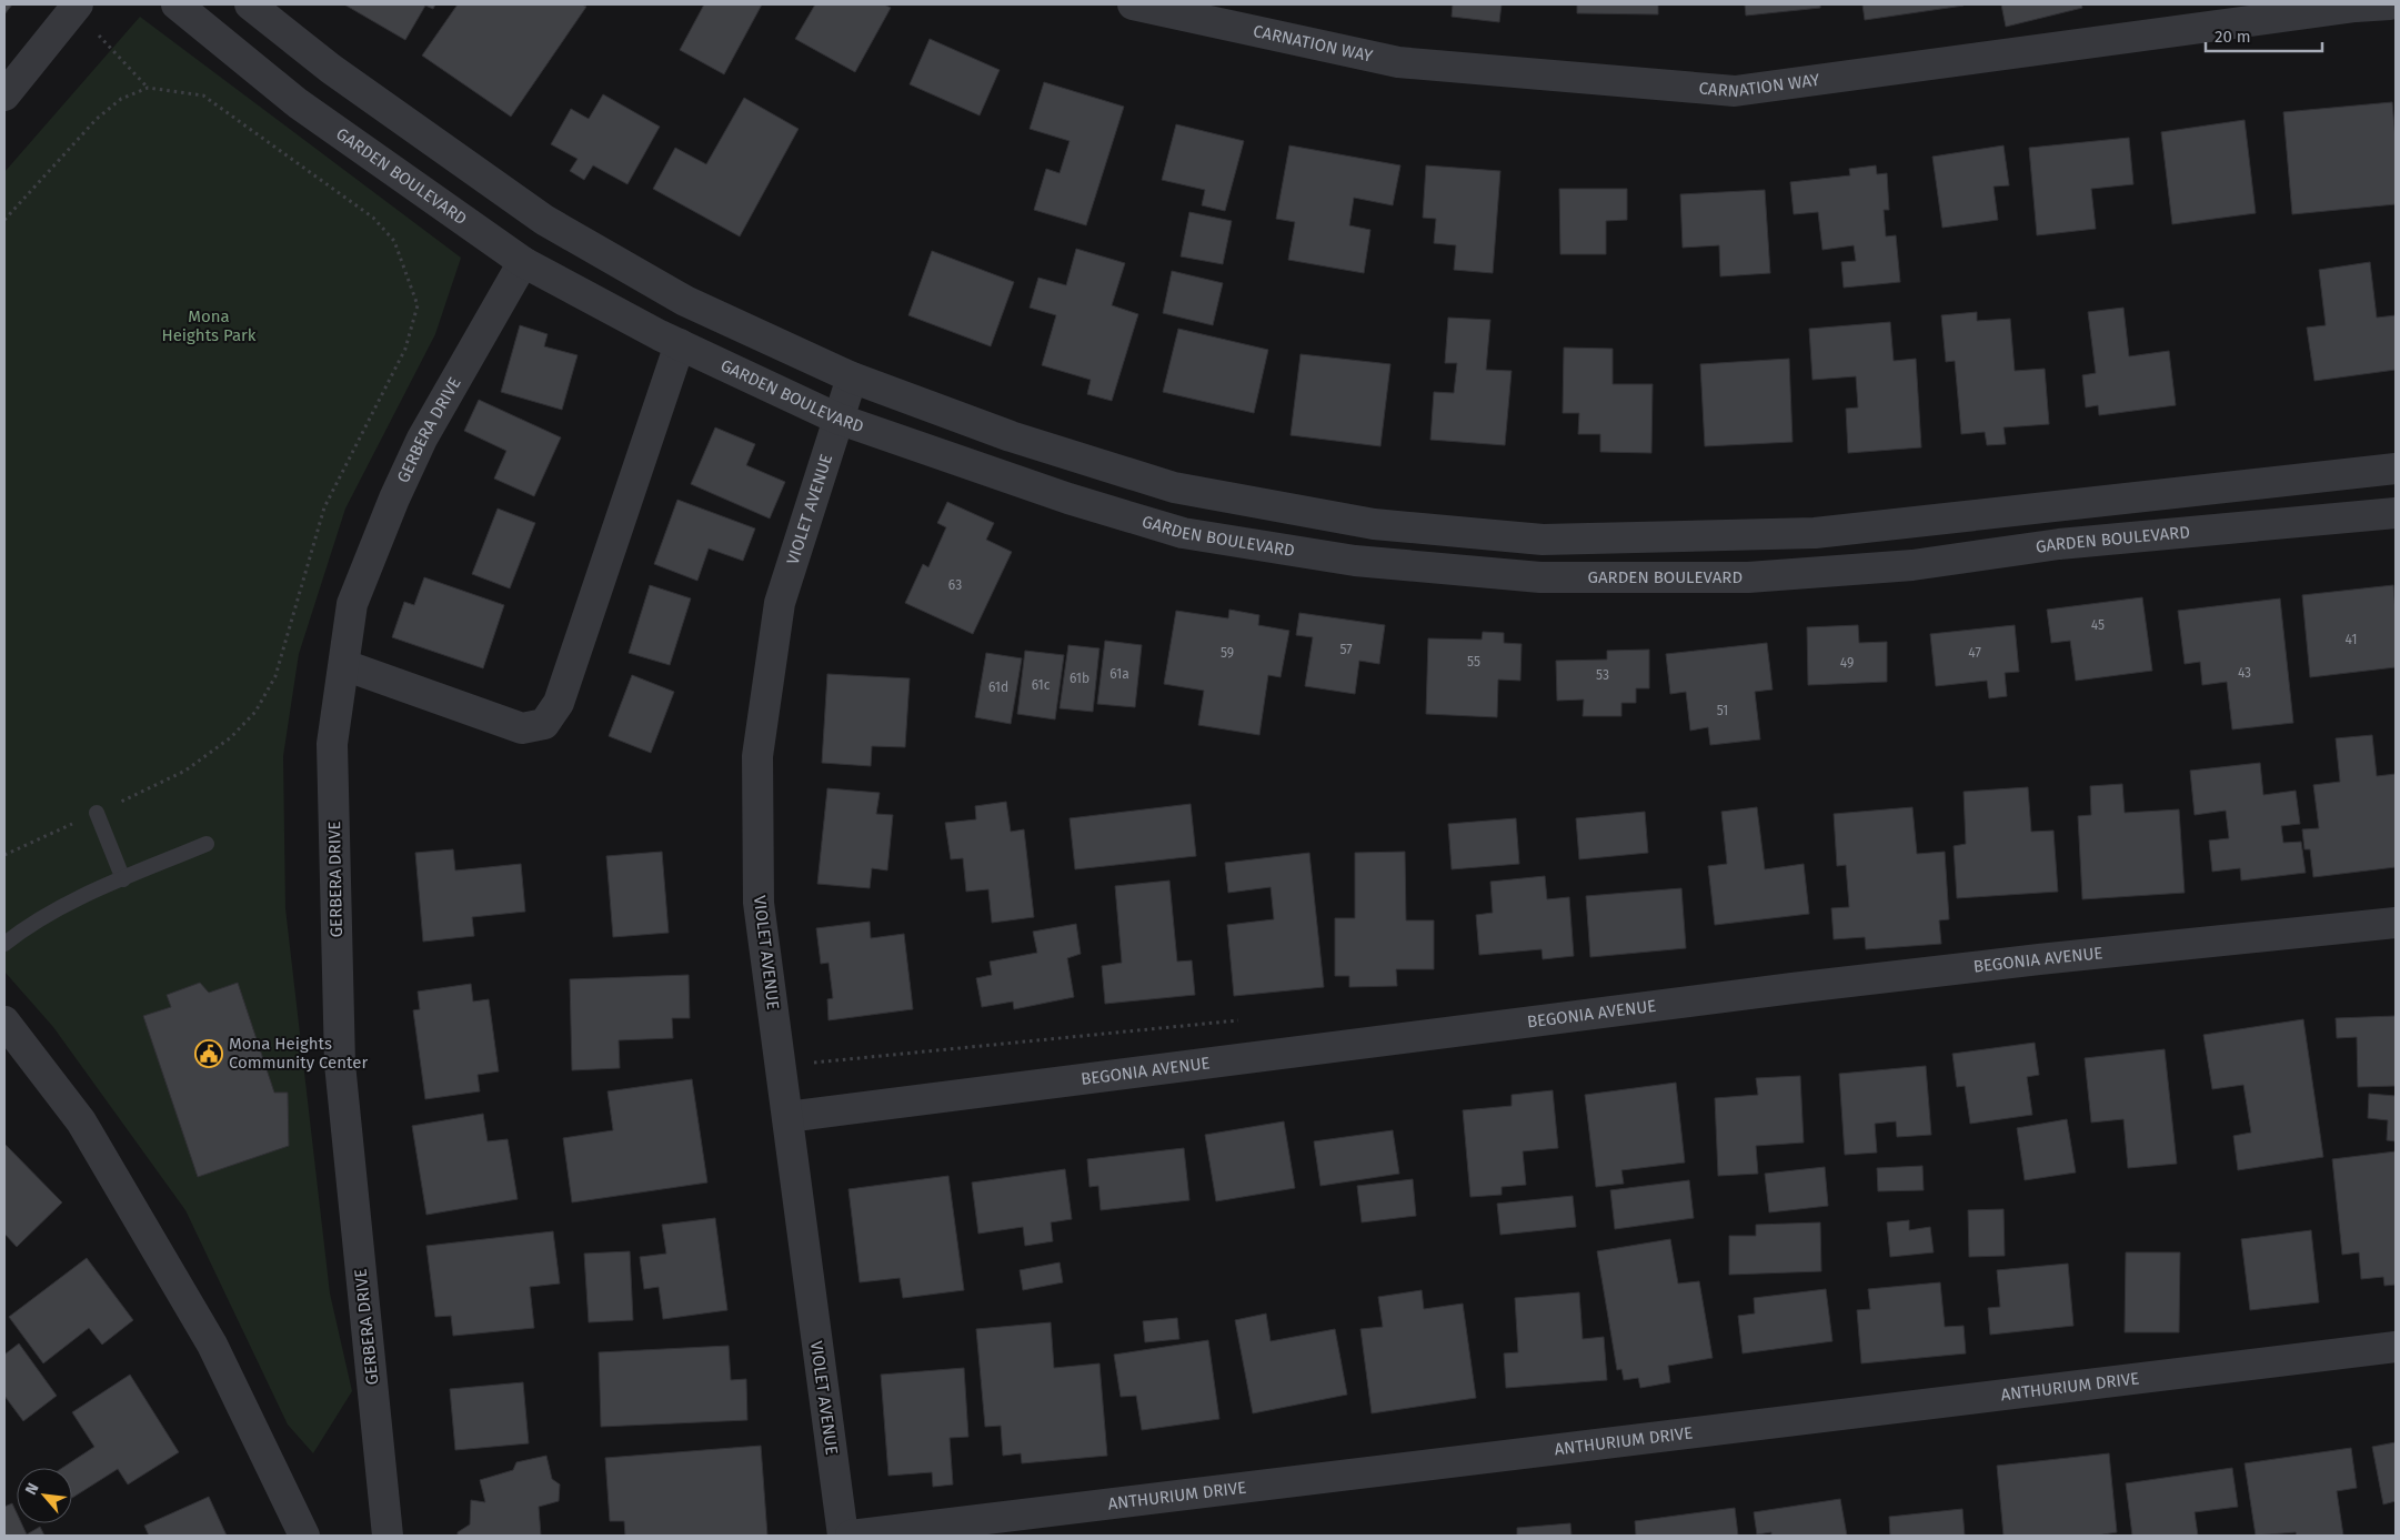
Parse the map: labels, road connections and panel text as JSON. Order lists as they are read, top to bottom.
{
  "streets": {
    "street": [
      "CARNATION WAY",
      "GARDEN BOULEVARD",
      "GERBERA DRIVE",
      "VIOLET AVENUE",
      "BEGONIA AVENUE",
      "ANTHURIUM DRIVE"
    ]
  },
  "crossings": [
    ["GARDEN BOULEVARD", "GERBERA DRIVE"],
    ["GARDEN BOULEVARD", "VIOLET AVENUE"],
    ["VIOLET AVENUE", "BEGONIA AVENUE"]
  ],
  "parks": ["Mona Heights Park"],
  "places": {
    "public building": ["Mona Heights Community Center"]
  },
  "house_numbers": [
    "63",
    "45",
    "41",
    "57",
    "59",
    "47",
    "55",
    "49",
    "43",
    "61a",
    "53",
    "61b",
    "61c",
    "61d",
    "51"
  ],
  "scale_bar": "20 m",
  "north": "top left"
}
